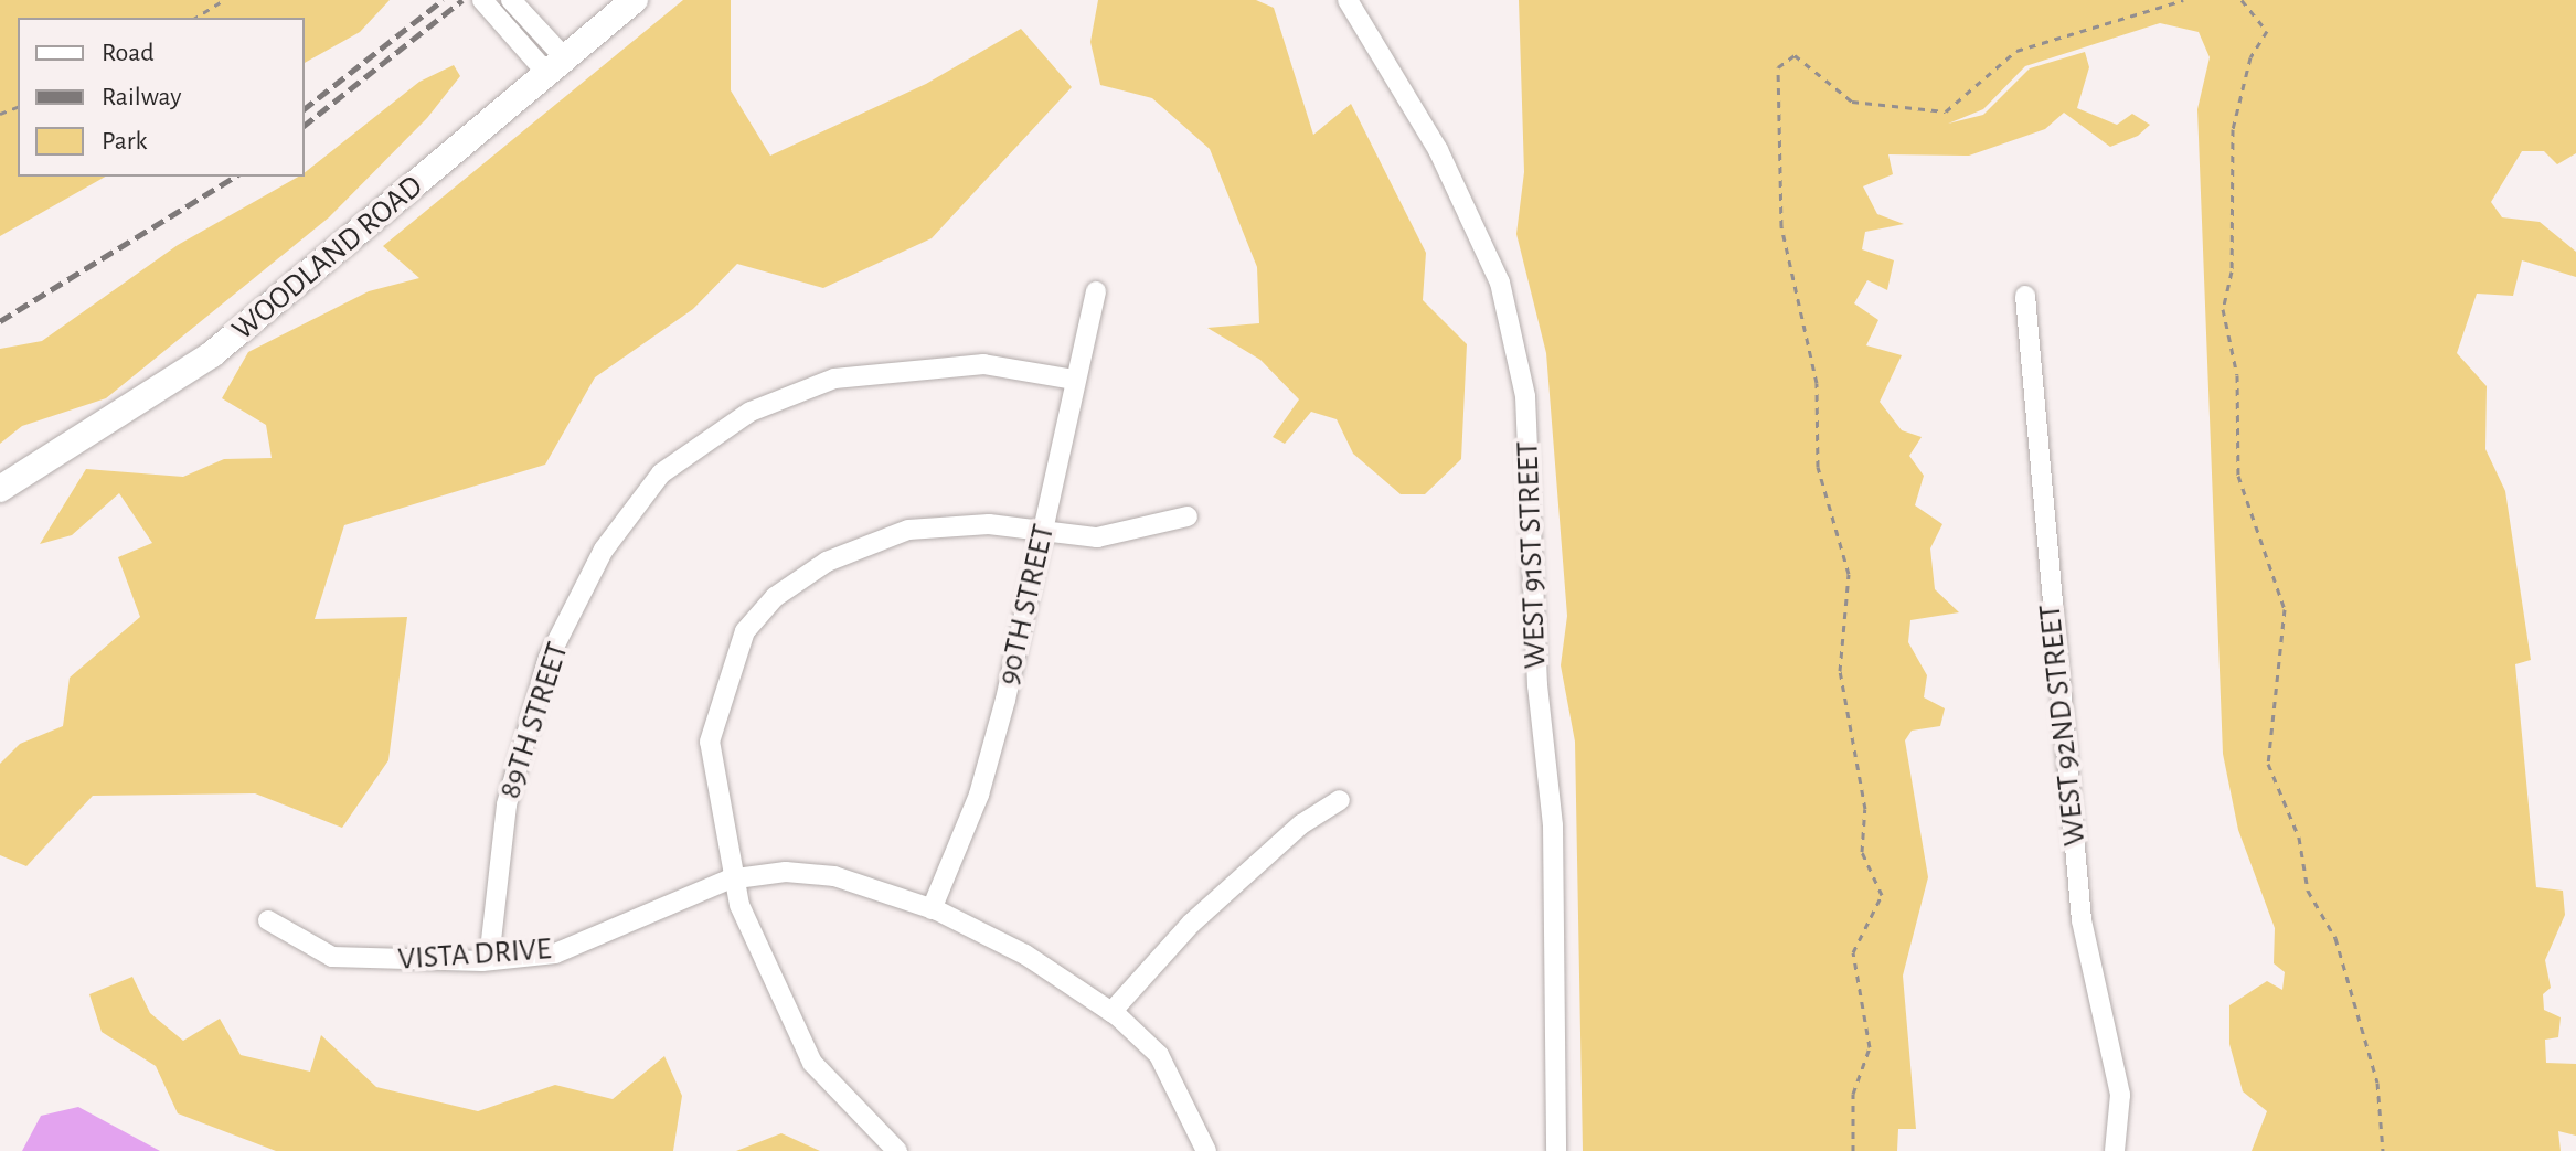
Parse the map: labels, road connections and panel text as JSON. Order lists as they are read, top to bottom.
{
  "streets": {
    "main road": ["WOODLAND ROAD"],
    "street": [
      "WEST 91ST STREET",
      "90TH STREET",
      "89TH STREET",
      "WEST 92ND STREET",
      "VISTA DRIVE"
    ]
  },
  "crossings": [
    ["90TH STREET", "89TH STREET"],
    ["89TH STREET", "VISTA DRIVE"]
  ],
  "legend": ["Road", "Railway", "Park"]
}
